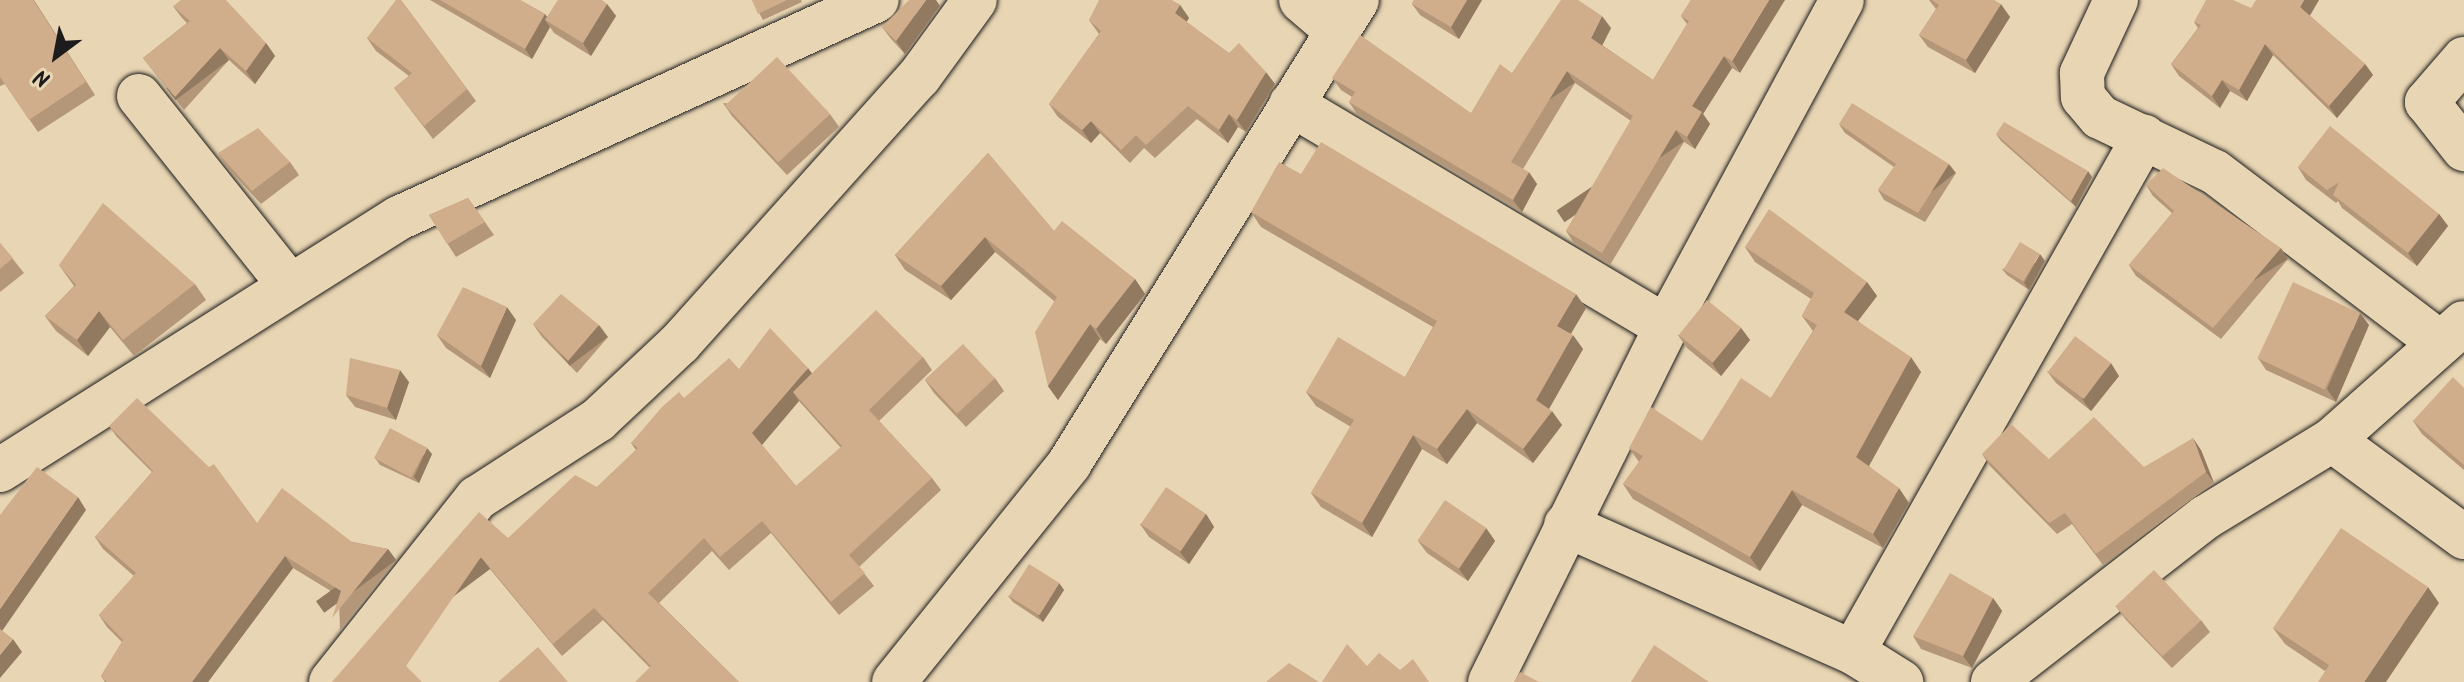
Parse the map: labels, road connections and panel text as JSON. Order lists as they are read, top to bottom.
{
  "north": "bottom left"
}
